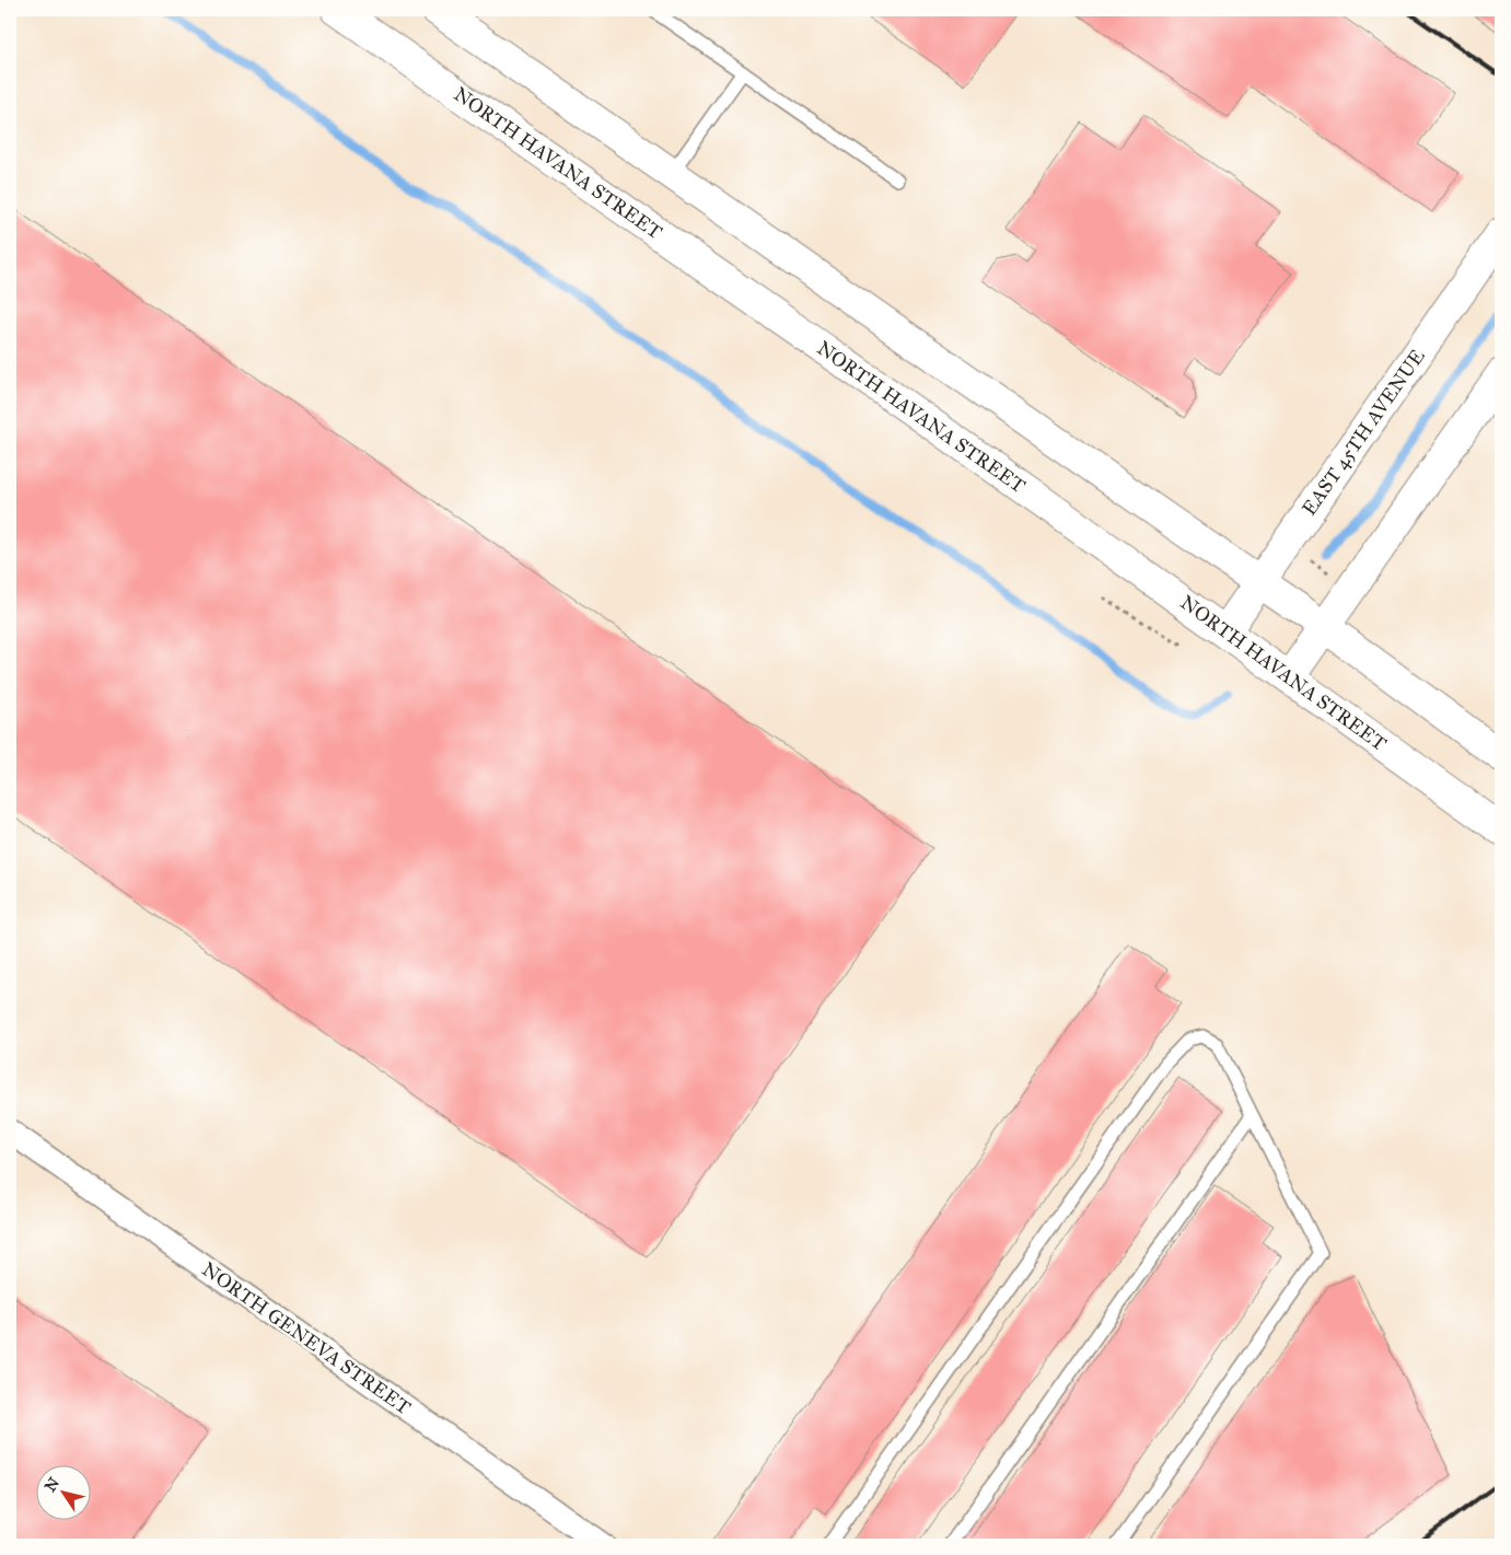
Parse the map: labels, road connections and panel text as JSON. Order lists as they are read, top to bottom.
{
  "streets": {
    "main road": ["NORTH HAVANA STREET", "EAST 45TH AVENUE"],
    "street": ["NORTH GENEVA STREET"]
  },
  "crossings": [
    ["NORTH HAVANA STREET", "EAST 45TH AVENUE"]
  ],
  "north": "top left"
}
